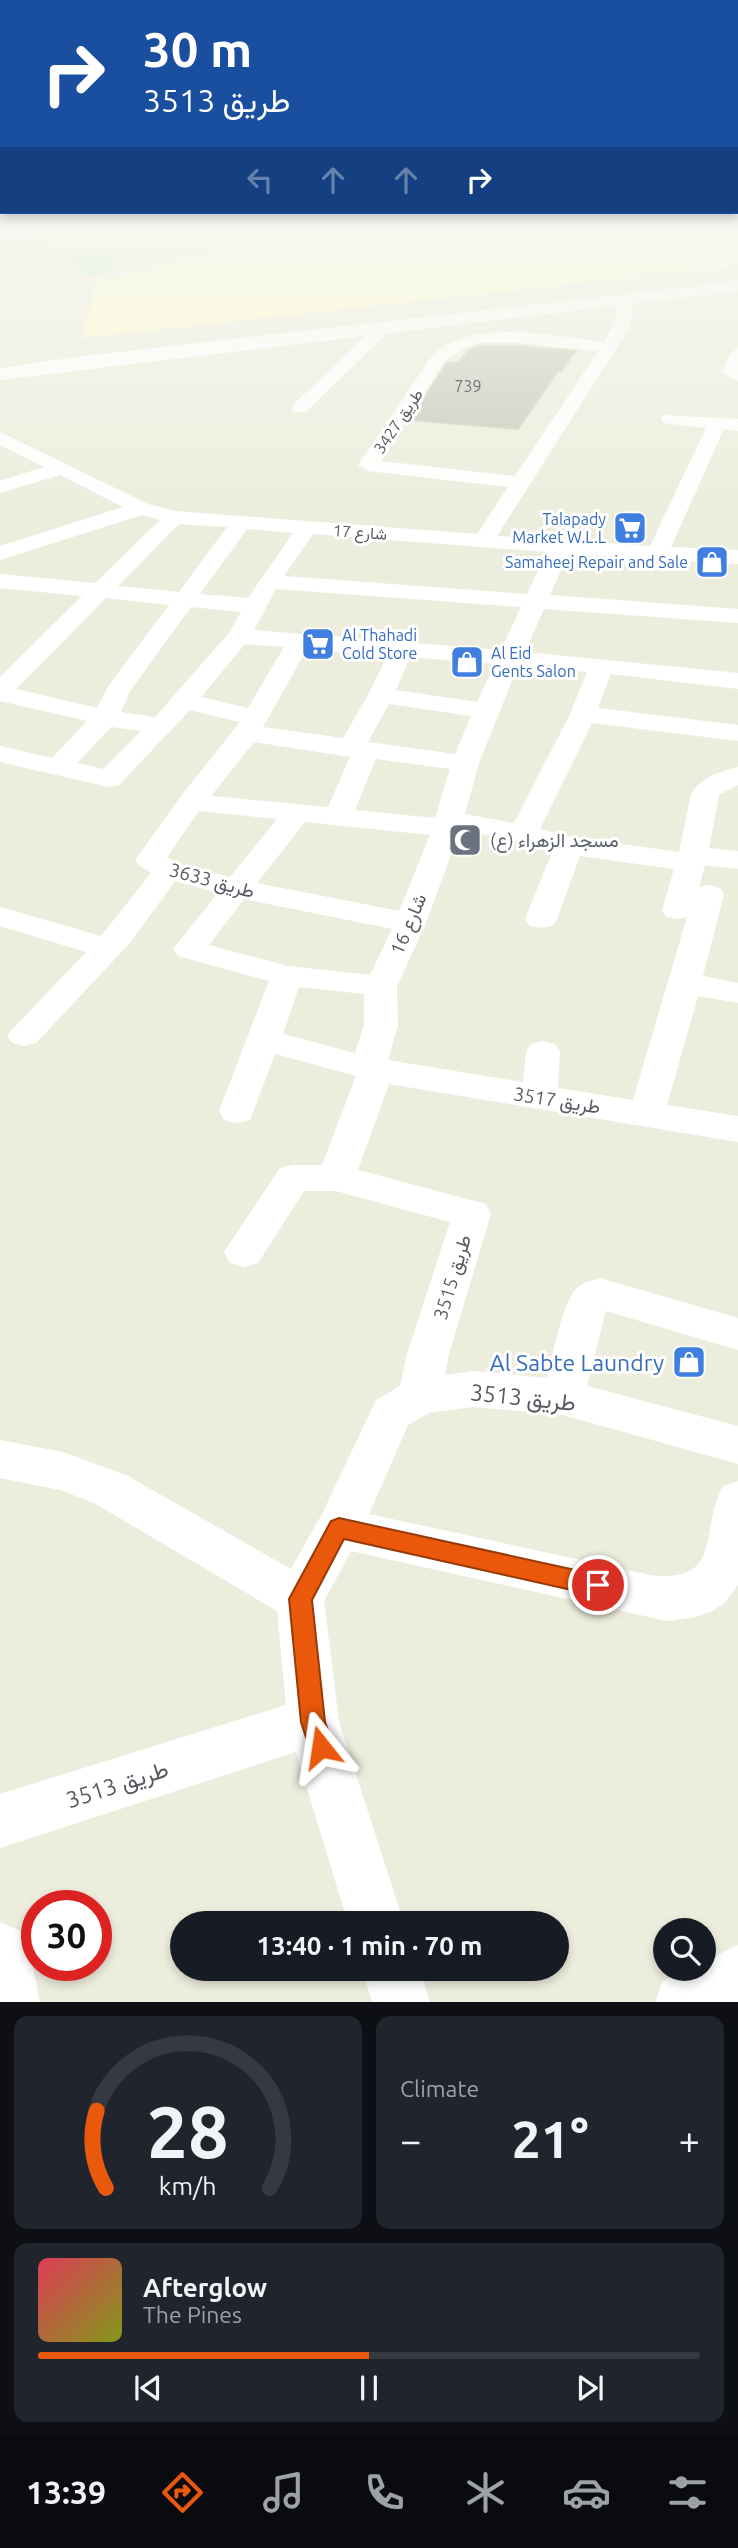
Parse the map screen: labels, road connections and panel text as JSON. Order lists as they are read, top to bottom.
{
  "streets": {
    "street": [
      "طريق 3427",
      "شارع 17",
      "طريق 3633",
      "شارع 16",
      "طريق 3517",
      "طريق 3515",
      "طريق 3513"
    ]
  },
  "crossings": [
    ["شارع 17", "شارع 16"],
    ["طريق 3633", "شارع 16"],
    ["شارع 16", "طريق 3517"],
    ["شارع 16", "طريق 3515"],
    ["طريق 3515", "طريق 3513"]
  ],
  "places": {
    "supermarket": ["Talapady Market W.L.L", "Al Thahadi Cold Store"],
    "shop": ["Samaheej Repair and Sale", "Al Eid Gents Salon", "Al Sabte Laundry"],
    "mosque": ["مسجد الزهراء (ع)"]
  },
  "house_numbers": ["739"],
  "page": {
    "turn": ["30 m", "طريق 3513"],
    "limit": "30",
    "trip": "13:40 · 1 min · 70 m",
    "tile": "Climate",
    "heat": ["−", "21°", "+"],
    "song": ["Afterglow", "The Pines"],
    "tabs": "13:39",
    "gauge": ["28", "km/h"]
  }
}
